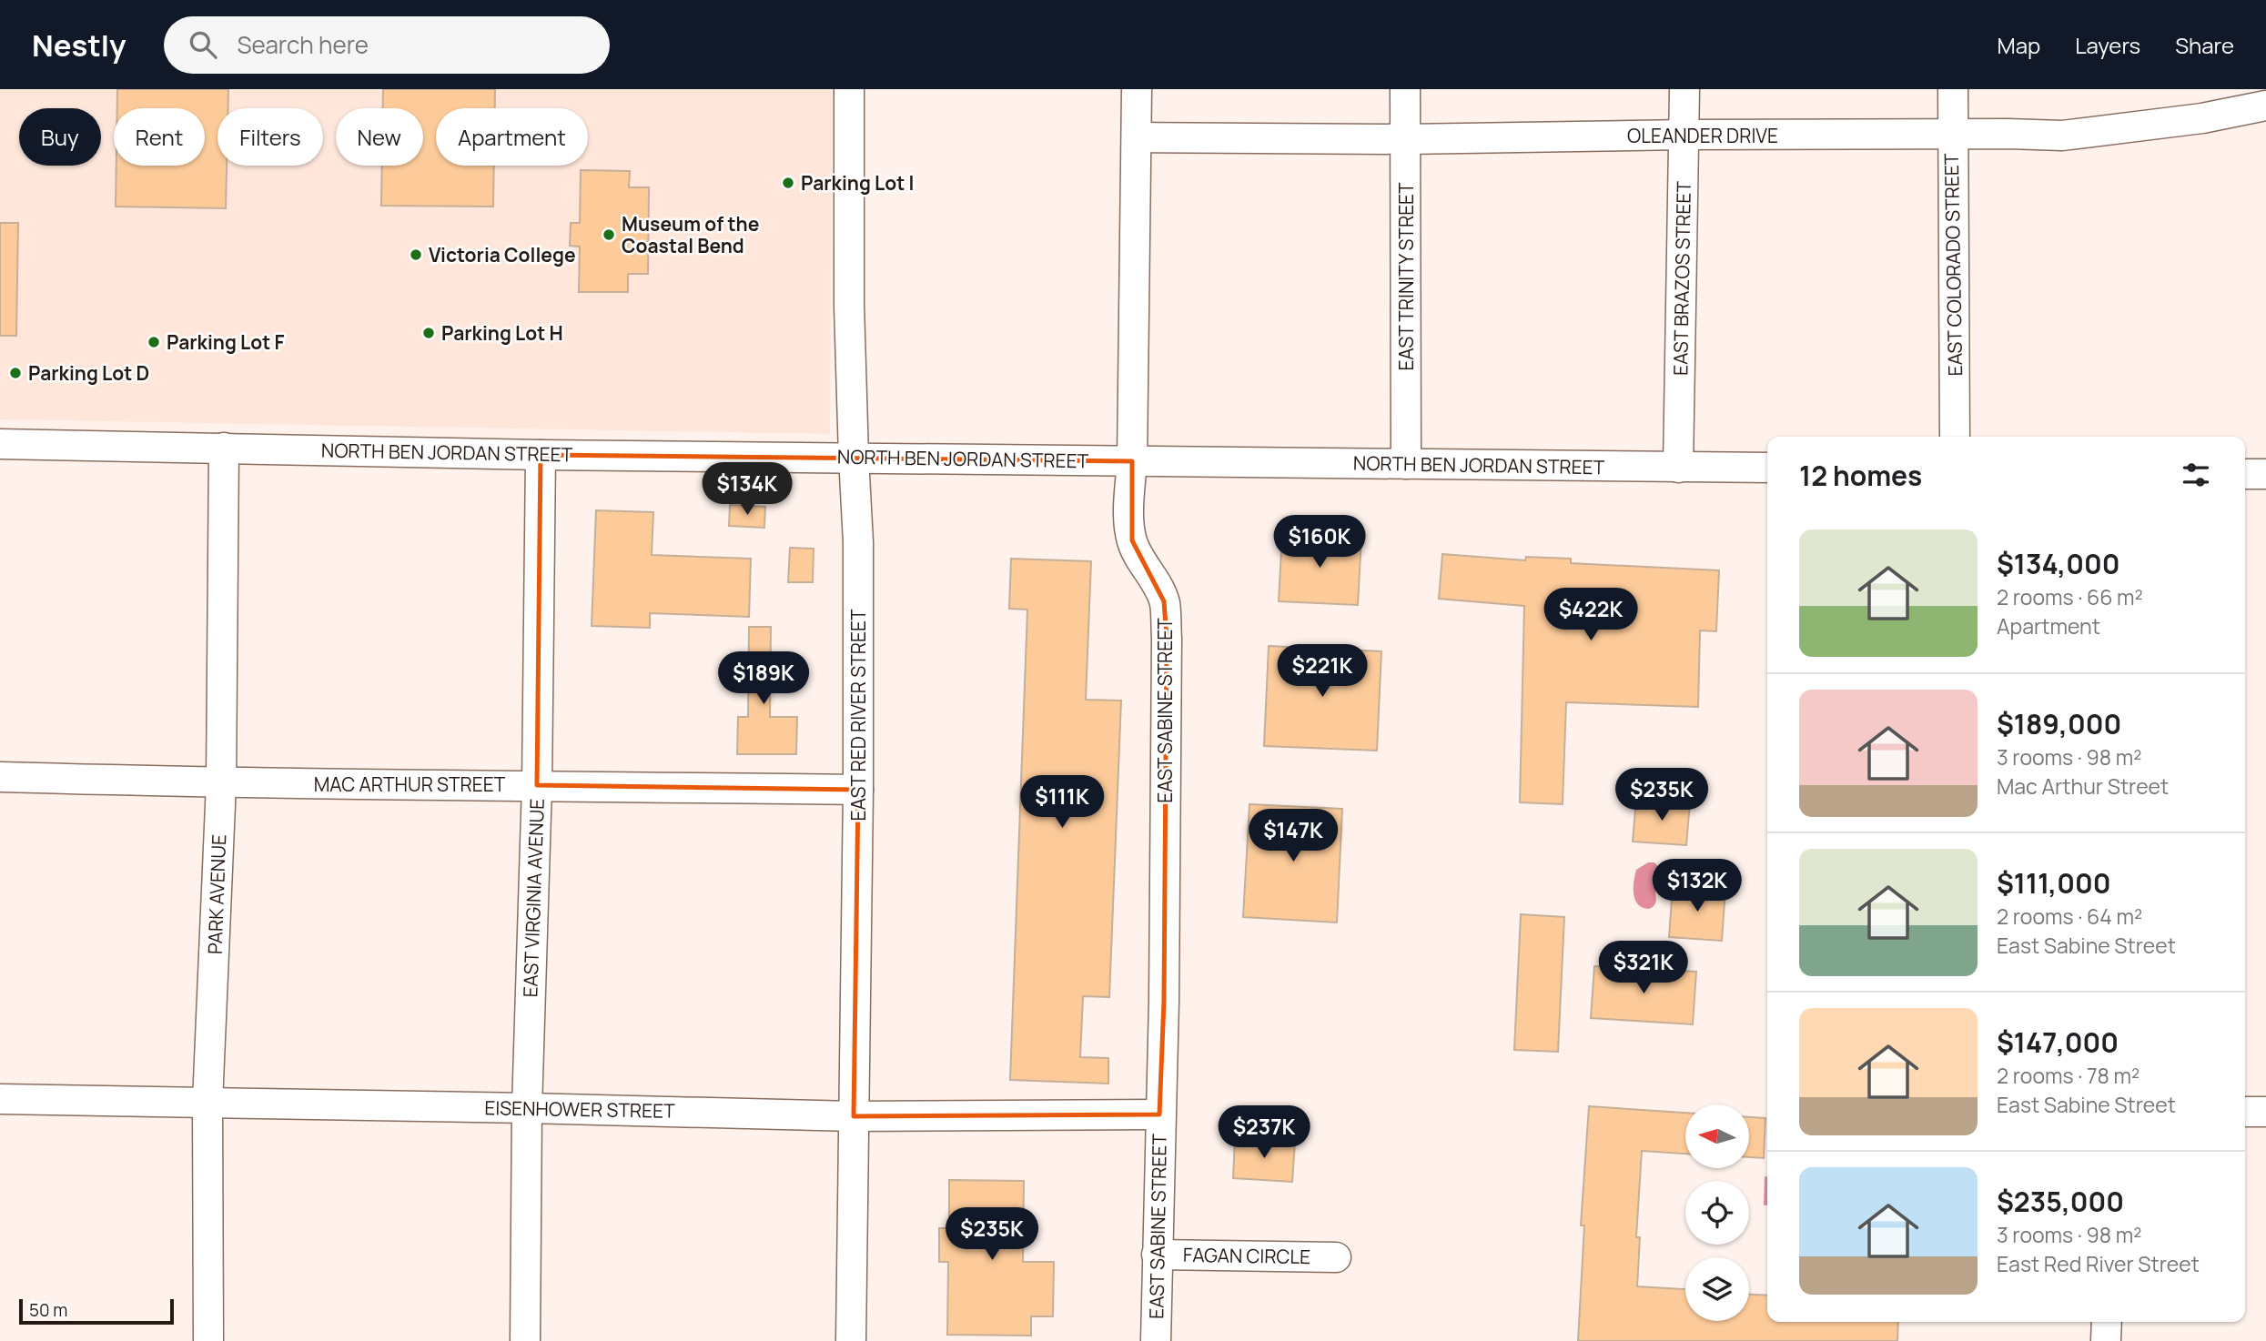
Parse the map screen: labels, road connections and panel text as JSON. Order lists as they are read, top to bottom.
{
  "streets": {
    "street": [
      "OLEANDER DRIVE",
      "EAST COLORADO STREET",
      "EAST TRINITY STREET",
      "EAST BRAZOS STREET",
      "NORTH BEN JORDAN STREET",
      "EAST SABINE STREET",
      "EAST RED RIVER STREET",
      "MAC ARTHUR STREET",
      "PARK AVENUE",
      "EAST VIRGINIA AVENUE",
      "EISENHOWER STREET",
      "FAGAN CIRCLE"
    ]
  },
  "crossings": [
    ["OLEANDER DRIVE", "EAST COLORADO STREET"],
    ["OLEANDER DRIVE", "EAST TRINITY STREET"],
    ["OLEANDER DRIVE", "EAST BRAZOS STREET"],
    ["OLEANDER DRIVE", "EAST SABINE STREET"],
    ["EAST TRINITY STREET", "NORTH BEN JORDAN STREET"],
    ["EAST BRAZOS STREET", "NORTH BEN JORDAN STREET"],
    ["NORTH BEN JORDAN STREET", "EAST SABINE STREET"],
    ["NORTH BEN JORDAN STREET", "EAST RED RIVER STREET"],
    ["NORTH BEN JORDAN STREET", "PARK AVENUE"],
    ["NORTH BEN JORDAN STREET", "EAST VIRGINIA AVENUE"],
    ["EAST SABINE STREET", "EISENHOWER STREET"],
    ["EAST SABINE STREET", "FAGAN CIRCLE"],
    ["EAST RED RIVER STREET", "MAC ARTHUR STREET"],
    ["EAST RED RIVER STREET", "EISENHOWER STREET"],
    ["MAC ARTHUR STREET", "PARK AVENUE"],
    ["MAC ARTHUR STREET", "EAST VIRGINIA AVENUE"],
    ["PARK AVENUE", "EISENHOWER STREET"],
    ["EAST VIRGINIA AVENUE", "EISENHOWER STREET"]
  ],
  "places": [
    "Parking Lot I",
    "Museum of the Coastal Bend",
    "Victoria College",
    "Parking Lot H",
    "Parking Lot F",
    "Parking Lot D"
  ],
  "scale_bar": "50 m",
  "north": "left",
  "page": {
    "header": "Nestly",
    "search": "Search here",
    "nav": ["Map", "Layers", "Share"],
    "chip": [
      "Buy",
      "Rent",
      "Filters",
      "New",
      "Apartment"
    ],
    "heading": "12 homes",
    "price": [
      "$134K",
      "$160K",
      "$422K",
      "$221K",
      "$189K",
      "$235K",
      "$111K",
      "$147K",
      "$132K",
      "$321K",
      "$237K",
      "$235K"
    ],
    "list": [
      {
        "name": "$134,000",
        "note": "2 rooms · 66 m² · Apartment"
      },
      {
        "name": "$189,000",
        "note": "3 rooms · 98 m² · Mac Arthur Street"
      },
      {
        "name": "$111,000",
        "note": "2 rooms · 64 m² · East Sabine Street"
      },
      {
        "name": "$147,000",
        "note": "2 rooms · 78 m² · East Sabine Street"
      },
      {
        "name": "$235,000",
        "note": "3 rooms · 98 m² · East Red River Street"
      }
    ],
    "scale": "50 m"
  }
}
